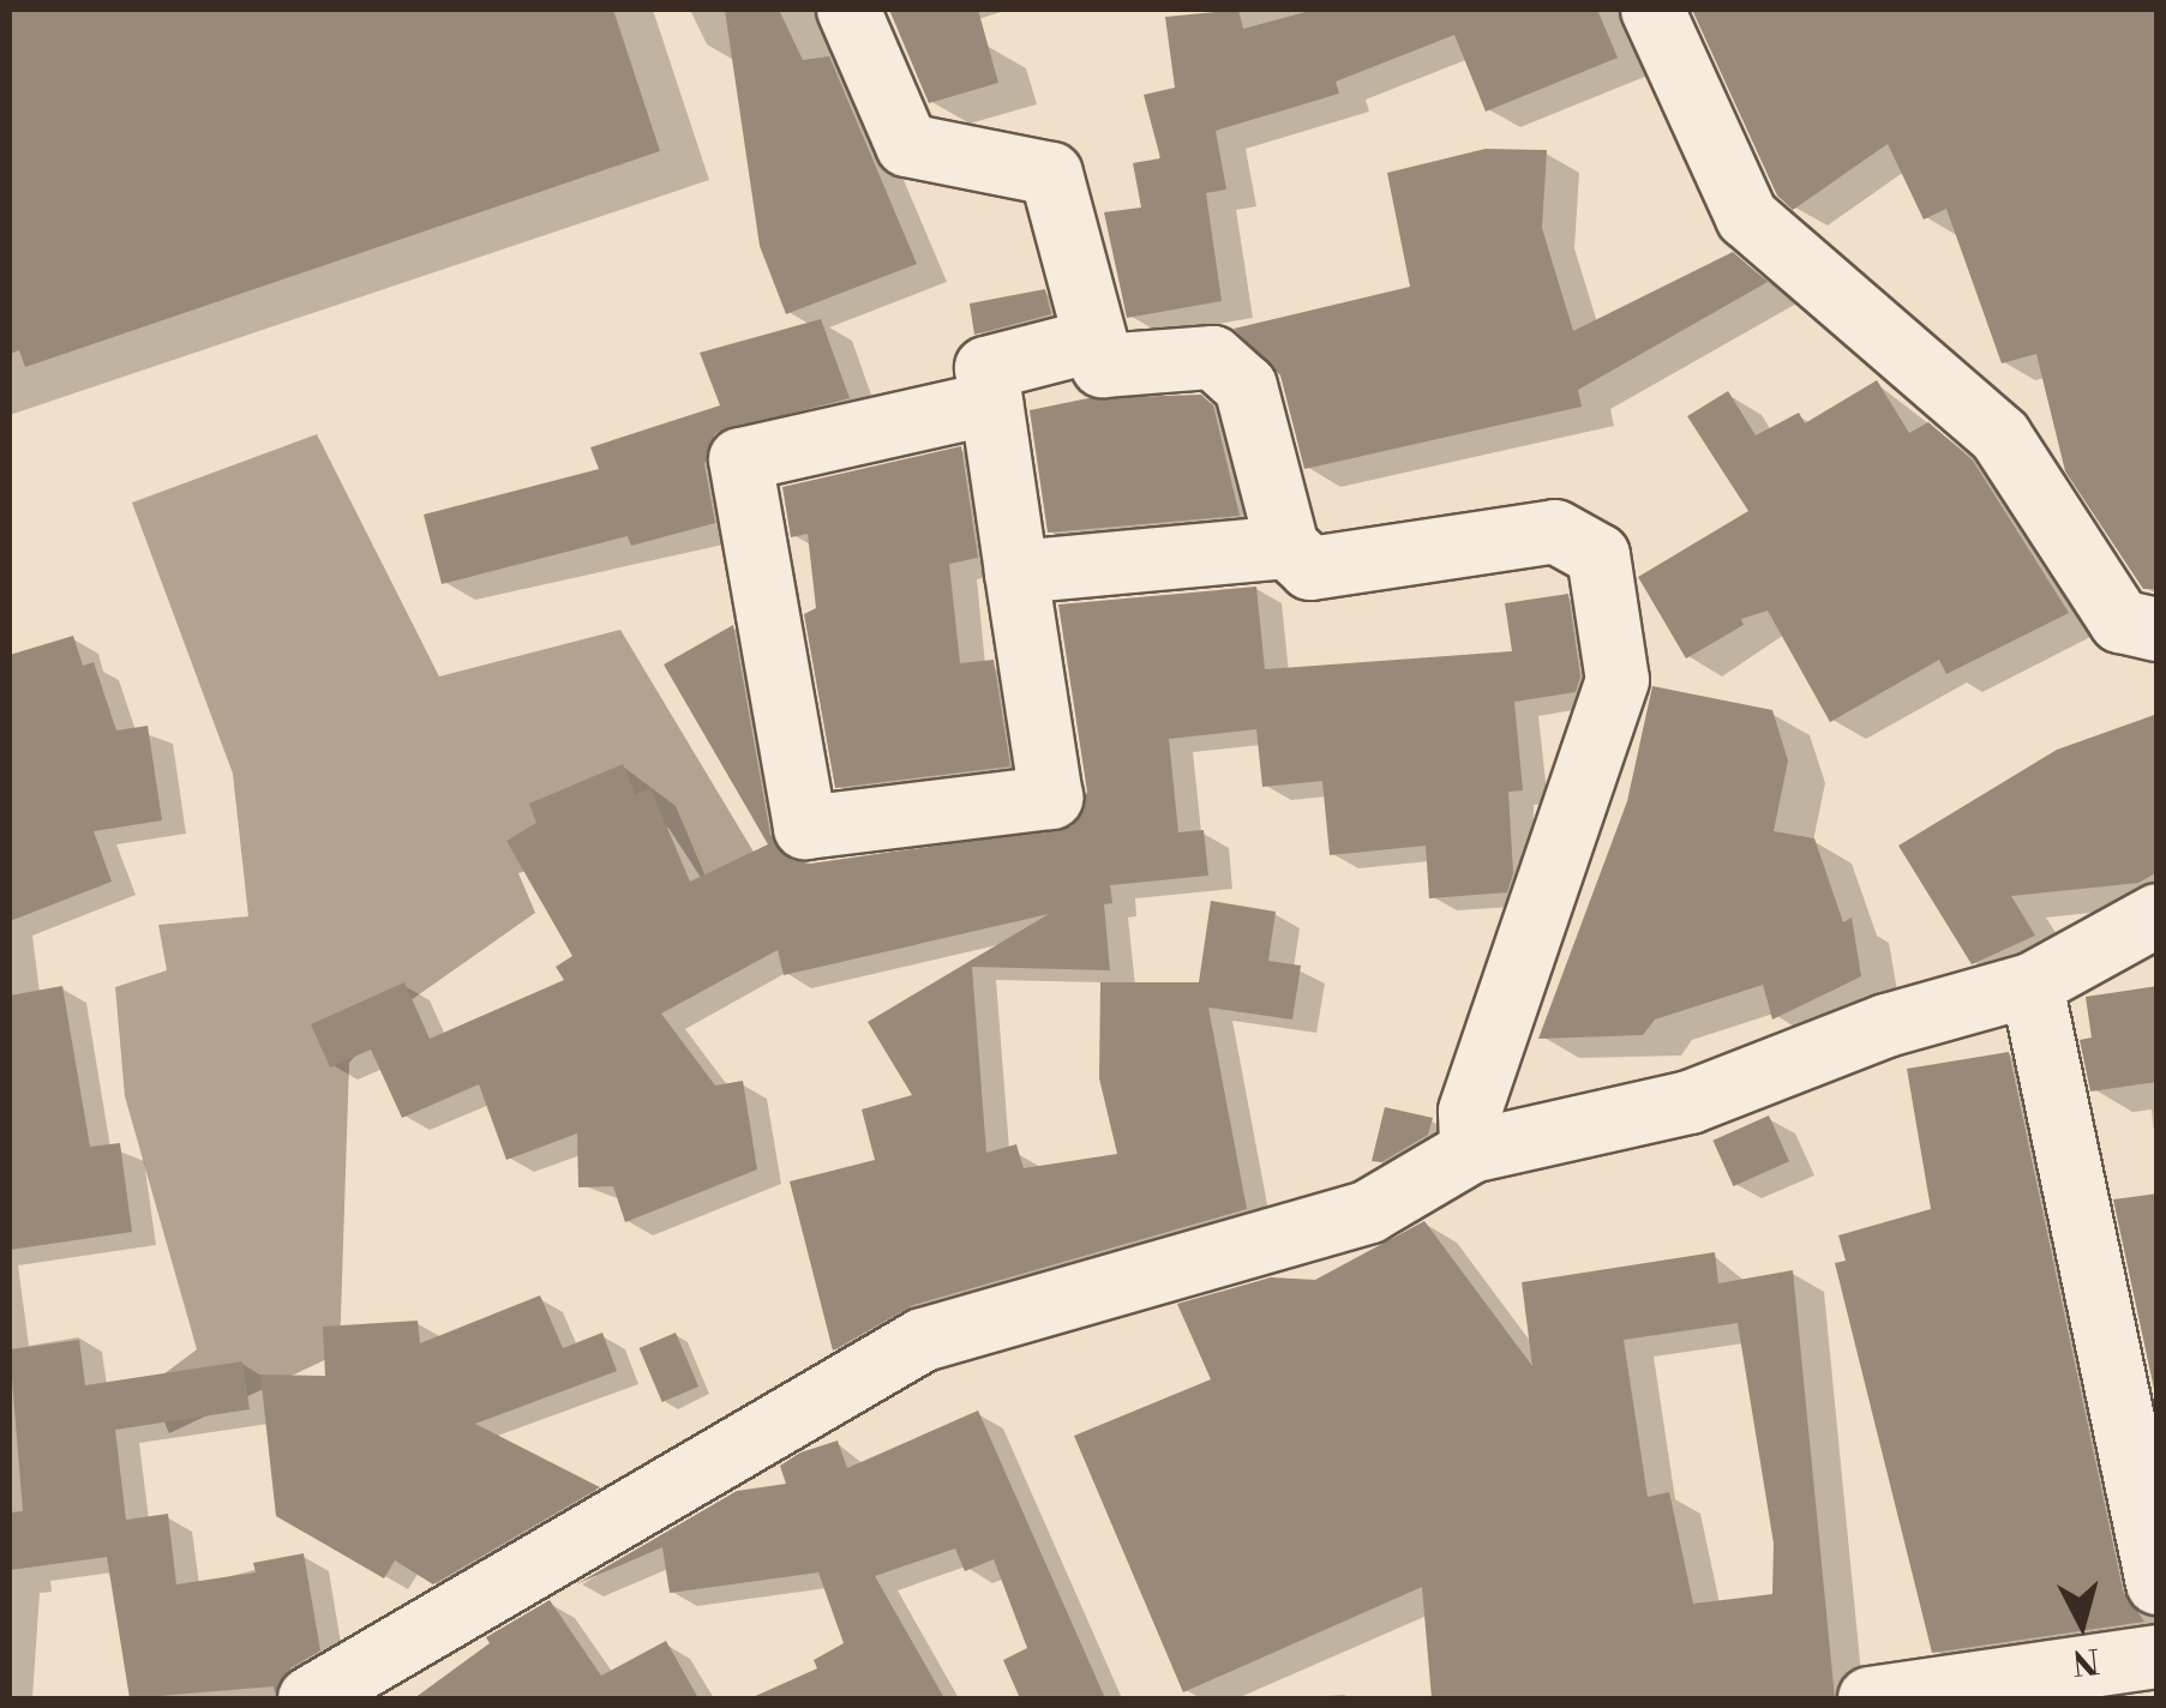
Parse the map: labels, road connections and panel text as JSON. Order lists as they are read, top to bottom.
{
  "north": "bottom"
}
